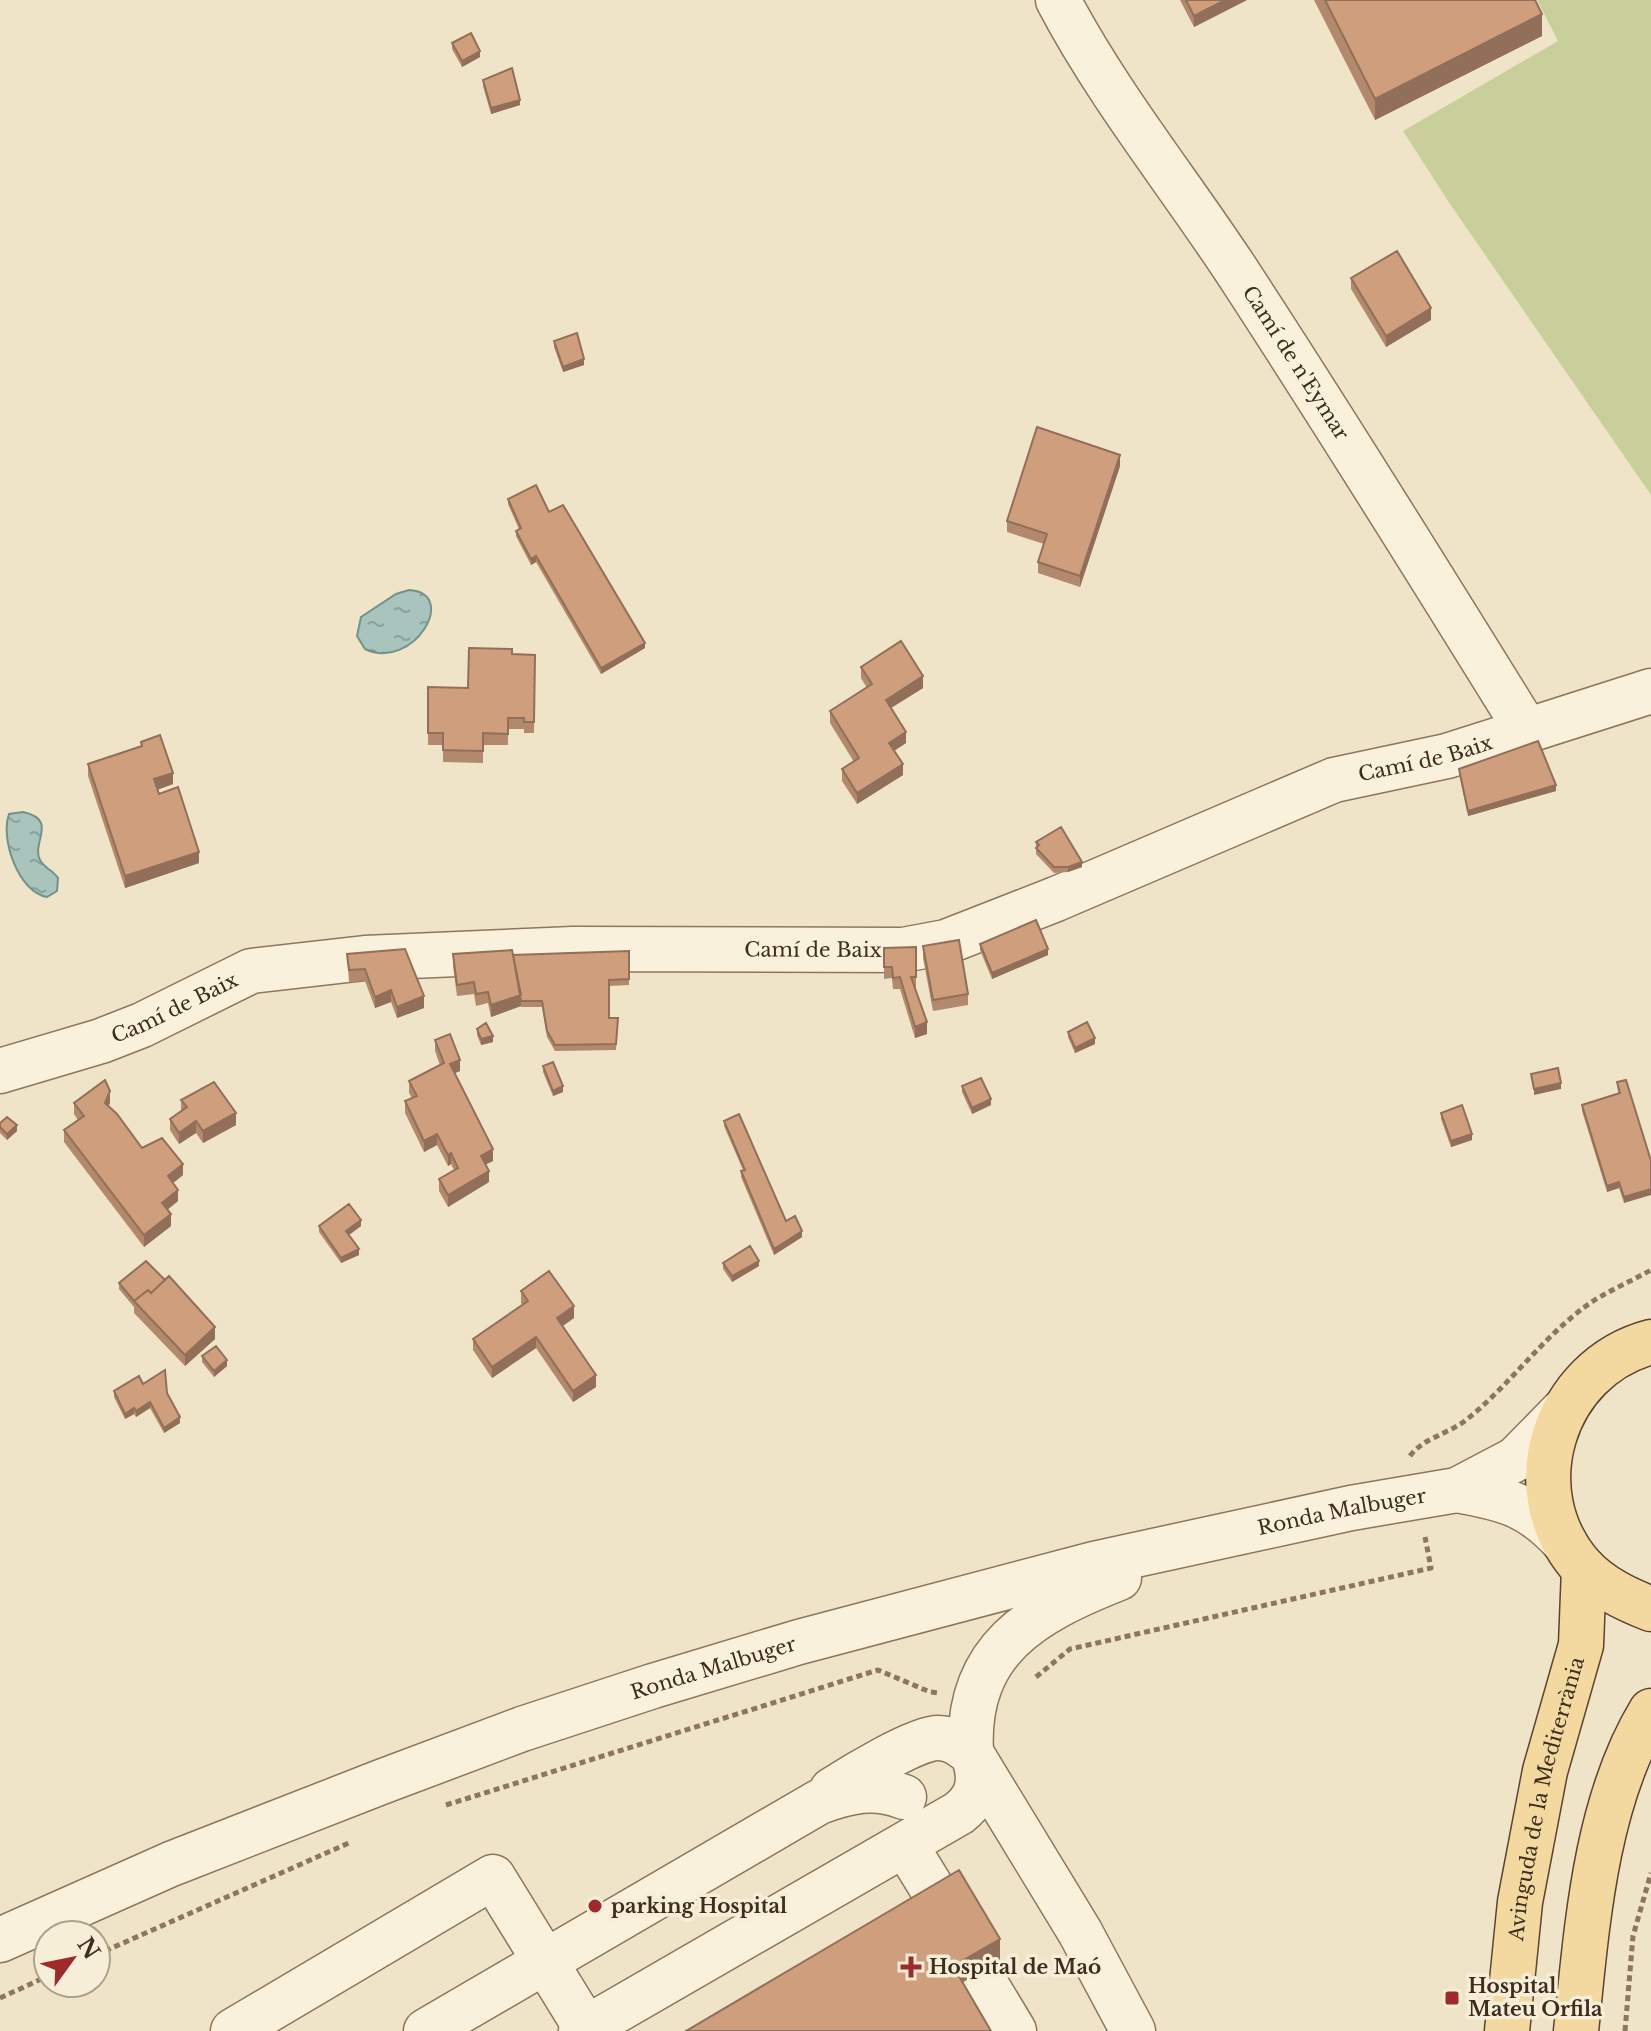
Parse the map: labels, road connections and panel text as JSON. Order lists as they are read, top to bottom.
{
  "streets": {
    "main road": ["Avinguda de la Mediterrània"],
    "street": ["Camí de n'Eymar", "Camí de Baix", "Ronda Malbuger"]
  },
  "crossings": [
    ["Camí de n'Eymar", "Camí de Baix"],
    ["Ronda Malbuger", "Avinguda de la Mediterrània"]
  ],
  "places": {
    "other": ["parking Hospital"],
    "health": ["Hospital de Maó"],
    "transit": ["Hospital Mateu Orfila"]
  },
  "north": "top right"
}
